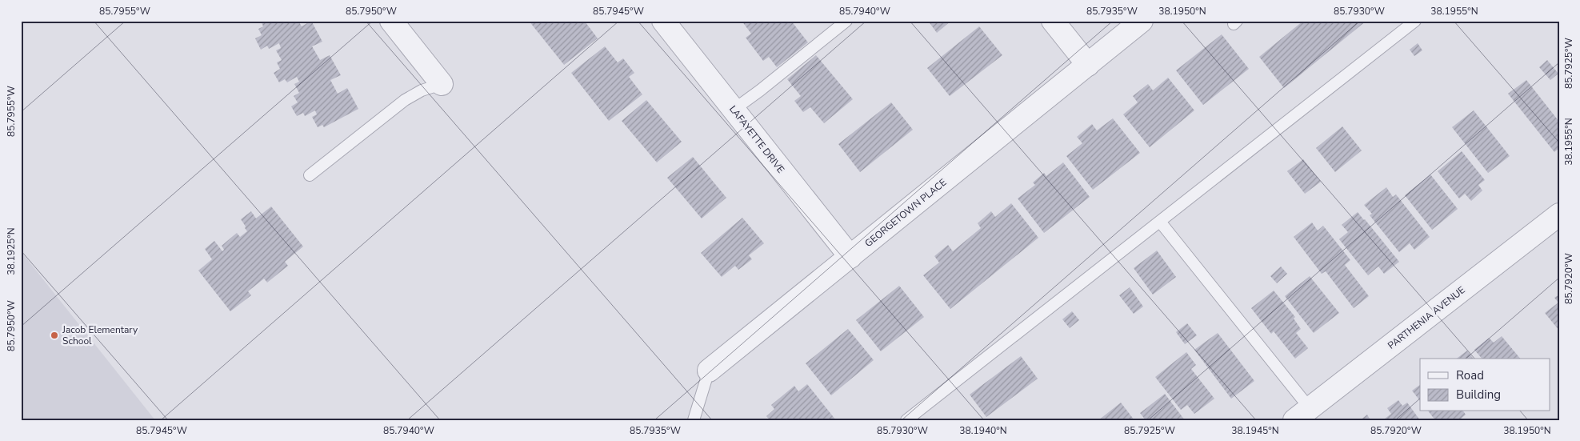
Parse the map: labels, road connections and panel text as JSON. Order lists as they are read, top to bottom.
{
  "streets": {
    "street": ["LAFAYETTE DRIVE", "GEORGETOWN PLACE", "PARTHENIA AVENUE"]
  },
  "crossings": [
    ["LAFAYETTE DRIVE", "GEORGETOWN PLACE"]
  ],
  "places": ["Jacob Elementary School"],
  "legend": ["Road", "Building"],
  "coordinates": [
    "85.7955°W",
    "85.7950°W",
    "85.7945°W",
    "85.7940°W",
    "85.7935°W",
    "38.1950°N",
    "85.7930°W",
    "38.1955°N",
    "85.7925°W",
    "38.1925°N",
    "85.7920°W",
    "38.1940°N",
    "38.1945°N"
  ]
}
